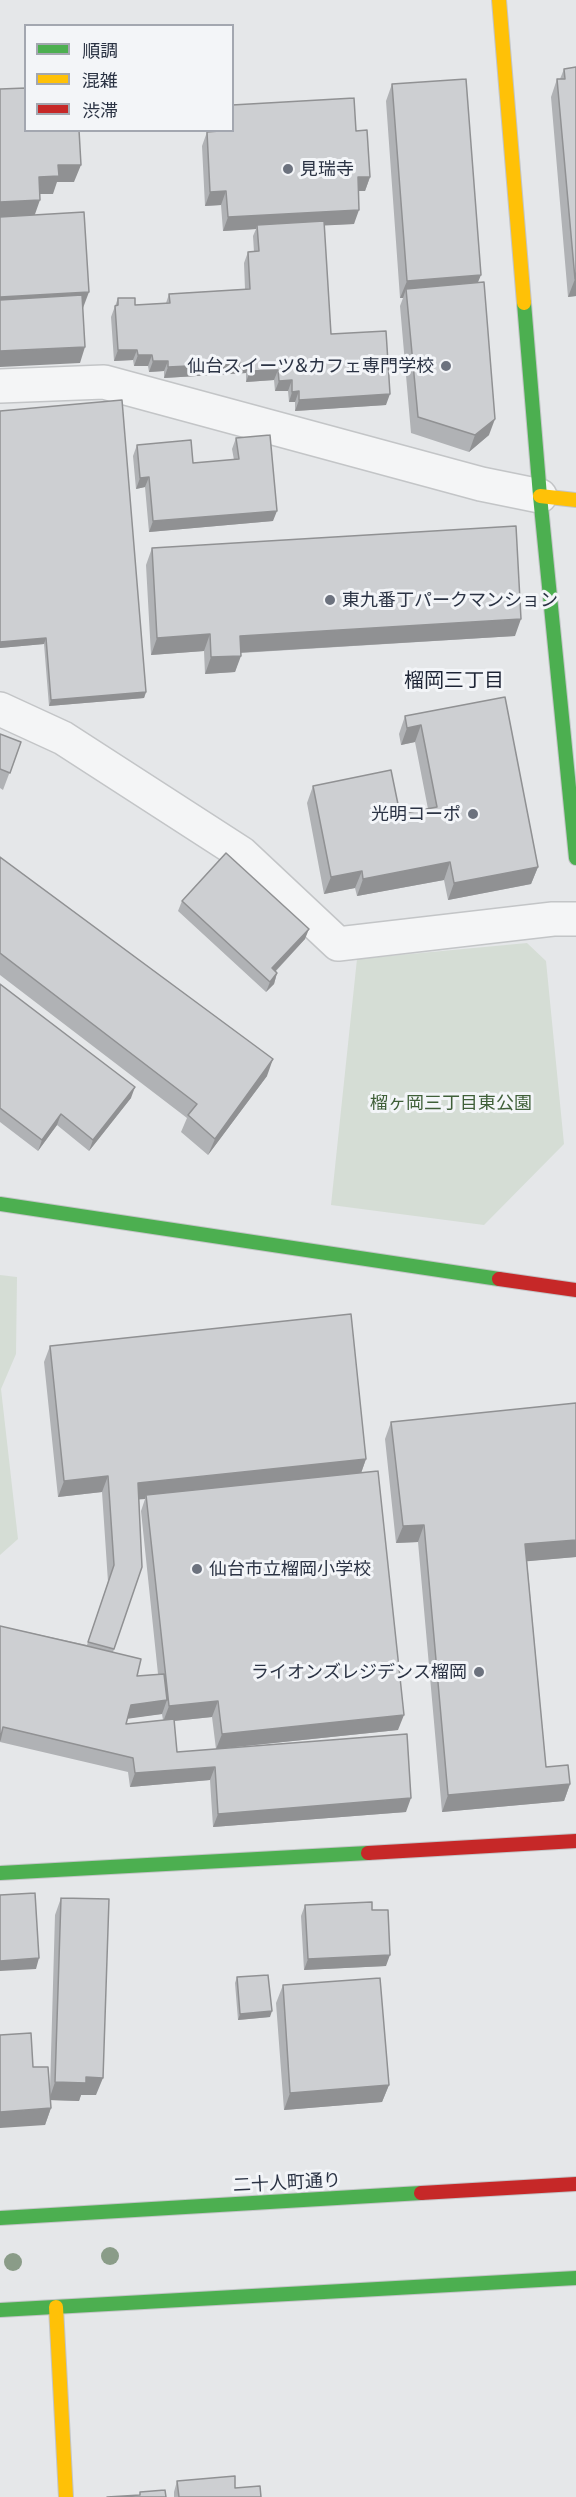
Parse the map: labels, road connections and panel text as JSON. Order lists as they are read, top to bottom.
{
  "streets": {
    "street": ["二十人町通り"]
  },
  "districts": ["榴岡三丁目"],
  "parks": ["榴ヶ岡三丁目東公園"],
  "places": [
    "見瑞寺",
    "仙台スイーツ&カフェ専門学校",
    "東九番丁パークマンション",
    "光明コーポ",
    "仙台市立榴岡小学校",
    "ライオンズレジデンス榴岡"
  ],
  "legend": ["順調", "混雑", "渋滞"]
}
